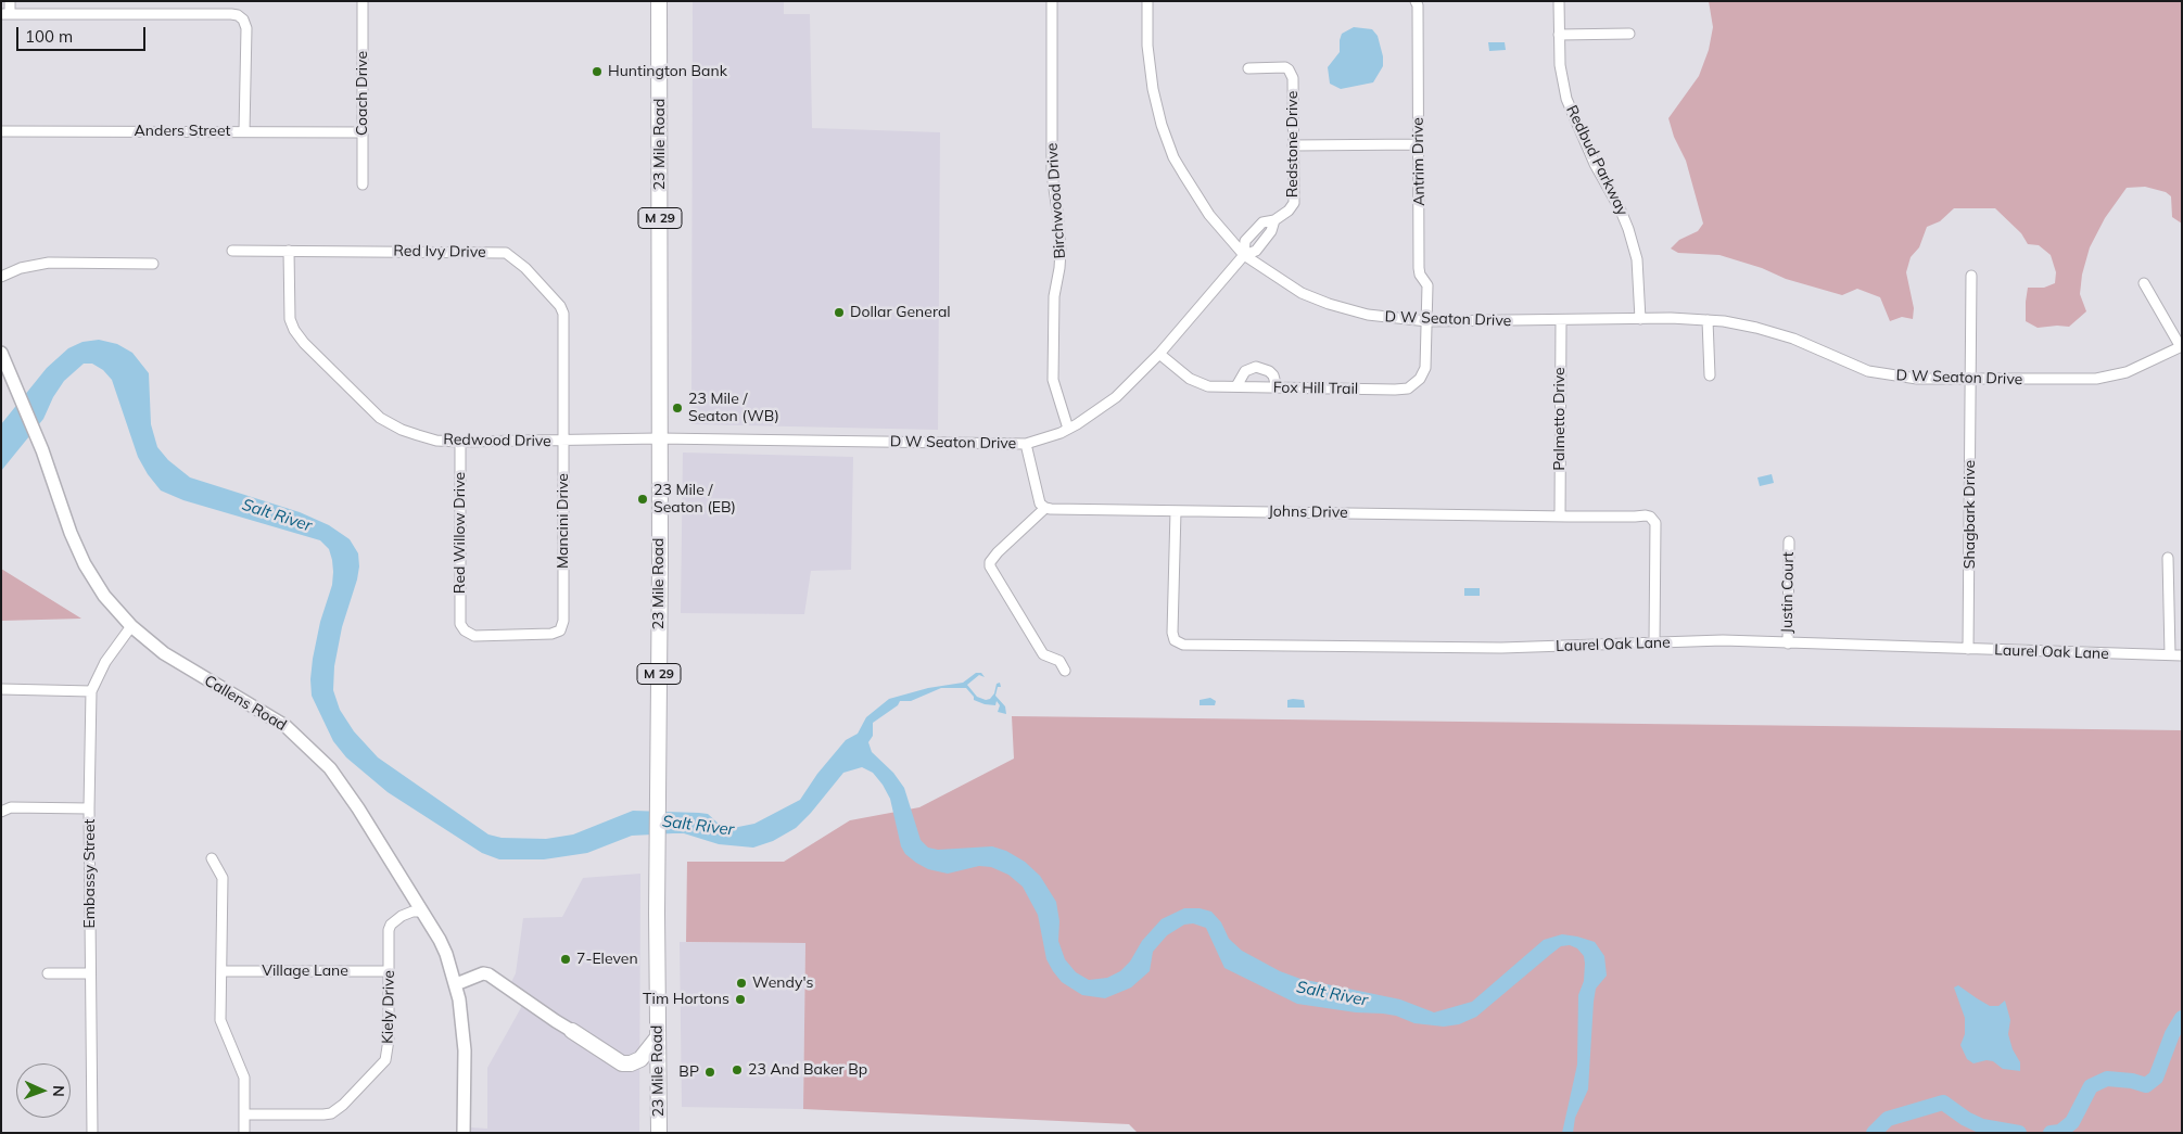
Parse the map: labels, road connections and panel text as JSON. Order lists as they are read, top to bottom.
{
  "streets": {
    "main road": ["23 Mile Road", "M 29"],
    "street": [
      "Coach Drive",
      "Anders Street",
      "Redstone Drive",
      "Redbud Parkway",
      "Antrim Drive",
      "Birchwood Drive",
      "Red Ivy Drive",
      "D W Seaton Drive",
      "Fox Hill Trail",
      "Palmetto Drive",
      "Redwood Drive",
      "Johns Drive",
      "Shagbark Drive",
      "Mancini Drive",
      "Red Willow Drive",
      "Justin Court",
      "Laurel Oak Lane",
      "Callens Road",
      "Embassy Street",
      "Village Lane",
      "Kiely Drive"
    ]
  },
  "crossings": [
    ["Coach Drive", "Anders Street"],
    ["23 Mile Road", "D W Seaton Drive"],
    ["23 Mile Road", "Redwood Drive"],
    ["Redstone Drive", "D W Seaton Drive"],
    ["Redbud Parkway", "D W Seaton Drive"],
    ["Antrim Drive", "D W Seaton Drive"],
    ["Antrim Drive", "Fox Hill Trail"],
    ["Birchwood Drive", "D W Seaton Drive"],
    ["Red Ivy Drive", "Redwood Drive"],
    ["Red Ivy Drive", "Mancini Drive"],
    ["D W Seaton Drive", "Fox Hill Trail"],
    ["D W Seaton Drive", "Palmetto Drive"],
    ["D W Seaton Drive", "Redwood Drive"],
    ["D W Seaton Drive", "Shagbark Drive"],
    ["Palmetto Drive", "Johns Drive"],
    ["Redwood Drive", "Mancini Drive"],
    ["Redwood Drive", "Red Willow Drive"],
    ["Johns Drive", "Laurel Oak Lane"],
    ["Shagbark Drive", "Laurel Oak Lane"],
    ["Mancini Drive", "Red Willow Drive"],
    ["Justin Court", "Laurel Oak Lane"],
    ["Callens Road", "Embassy Street"],
    ["Callens Road", "Kiely Drive"],
    ["Village Lane", "Kiely Drive"]
  ],
  "water": ["Salt River"],
  "places": [
    "Huntington Bank",
    "Dollar General",
    "23 Mile / Seaton (WB)",
    "23 Mile / Seaton (EB)",
    "7-Eleven",
    "Wendy's",
    "Tim Hortons",
    "23 And Baker Bp",
    "BP"
  ],
  "scale_bar": "100 m",
  "north": "right"
}
